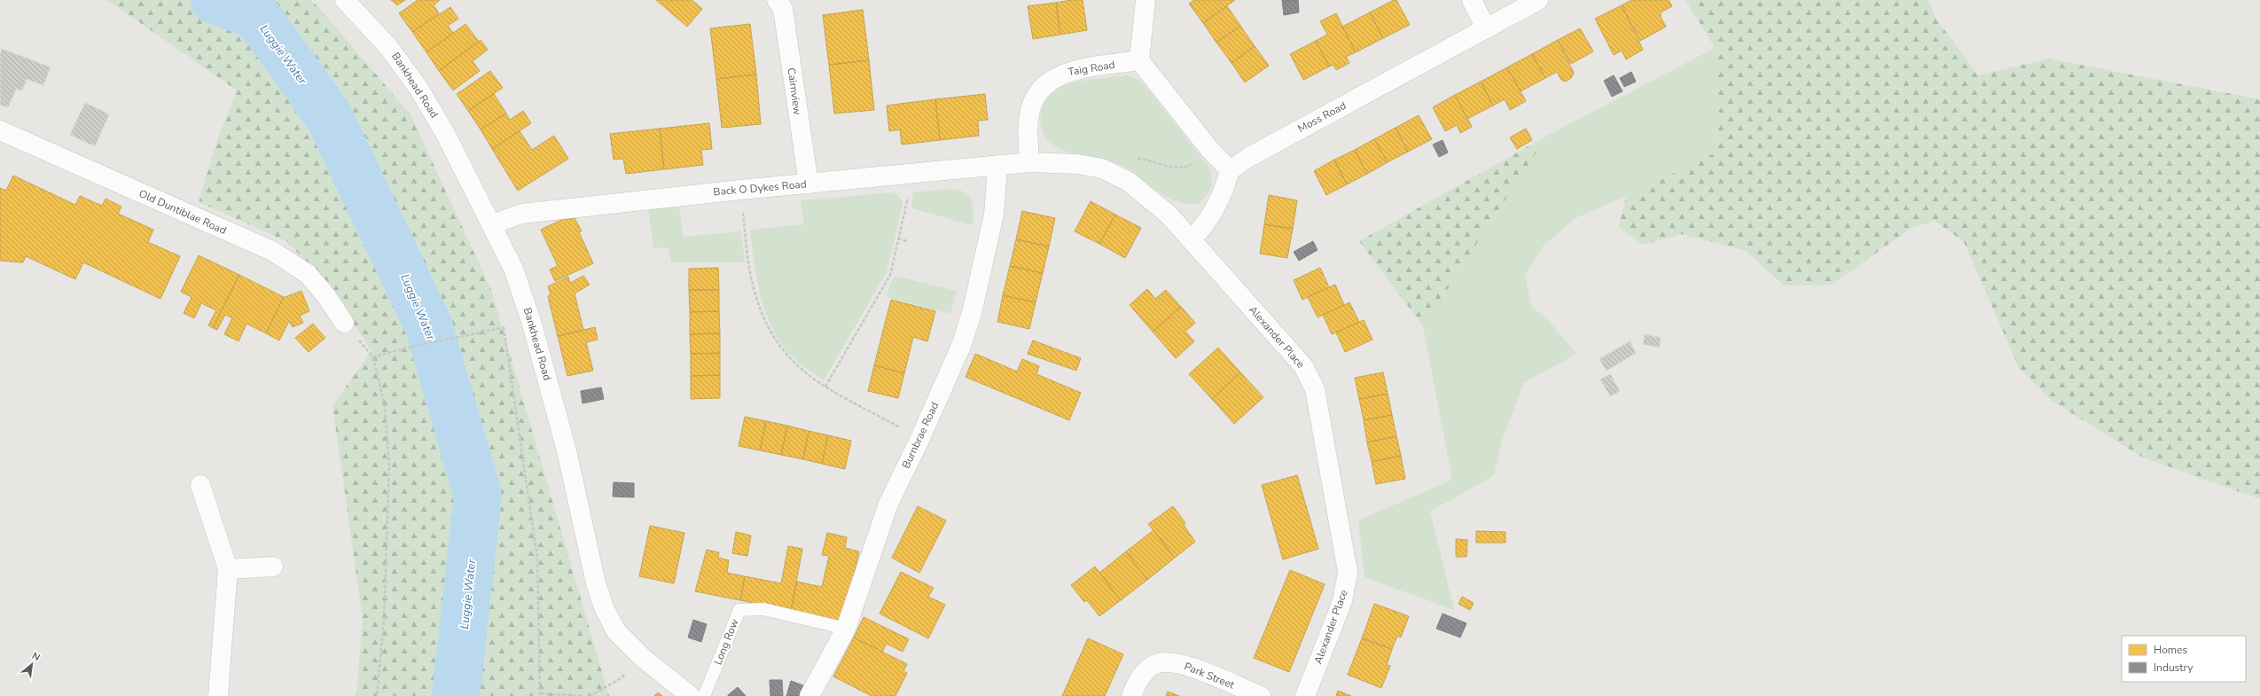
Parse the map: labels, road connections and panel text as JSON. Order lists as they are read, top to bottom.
{
  "streets": {
    "street": [
      "Taig Road",
      "Bankhead Road",
      "Cairnview",
      "Moss Road",
      "Back O Dykes Road",
      "Old Duntiblae Road",
      "Alexander Place",
      "Burnbrae Road",
      "Park Street"
    ],
    "lane": ["Long Row"]
  },
  "crossings": [
    ["Taig Road", "Back O Dykes Road"],
    ["Taig Road", "Alexander Place"],
    ["Bankhead Road", "Back O Dykes Road"],
    ["Cairnview", "Back O Dykes Road"],
    ["Back O Dykes Road", "Alexander Place"],
    ["Back O Dykes Road", "Burnbrae Road"],
    ["Burnbrae Road", "Long Row"]
  ],
  "water": ["Luggie Water"],
  "legend": ["Homes", "Industry"],
  "north": "top right"
}
